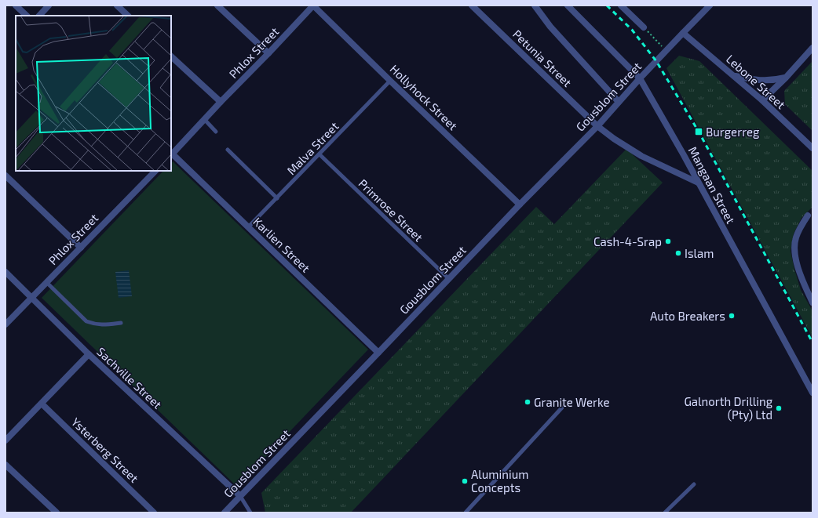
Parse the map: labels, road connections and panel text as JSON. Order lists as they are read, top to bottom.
{
  "streets": {
    "street": [
      "Phlox Street",
      "Petunia Street",
      "Lebone Street",
      "Gousblom Street",
      "Hollyhock Street",
      "Mangaan Street",
      "Karlien Street",
      "Sachville Street",
      "Ysterberg Street"
    ],
    "lane": ["Malva Street", "Primrose Street"]
  },
  "crossings": [
    ["Phlox Street", "Hollyhock Street"],
    ["Phlox Street", "Karlien Street"],
    ["Phlox Street", "Sachville Street"],
    ["Petunia Street", "Gousblom Street"],
    ["Petunia Street", "Mangaan Street"],
    ["Lebone Street", "Gousblom Street"],
    ["Gousblom Street", "Hollyhock Street"],
    ["Gousblom Street", "Mangaan Street"],
    ["Gousblom Street", "Primrose Street"],
    ["Gousblom Street", "Karlien Street"],
    ["Gousblom Street", "Sachville Street"],
    ["Hollyhock Street", "Malva Street"],
    ["Malva Street", "Primrose Street"],
    ["Malva Street", "Karlien Street"]
  ],
  "places": {
    "transit": ["Burgerreg"],
    "other": [
      "Cash-4-Srap",
      "Islam",
      "Auto Breakers",
      "Granite Werke",
      "Galnorth Drilling (Pty) Ltd",
      "Aluminium Concepts"
    ]
  }
}
